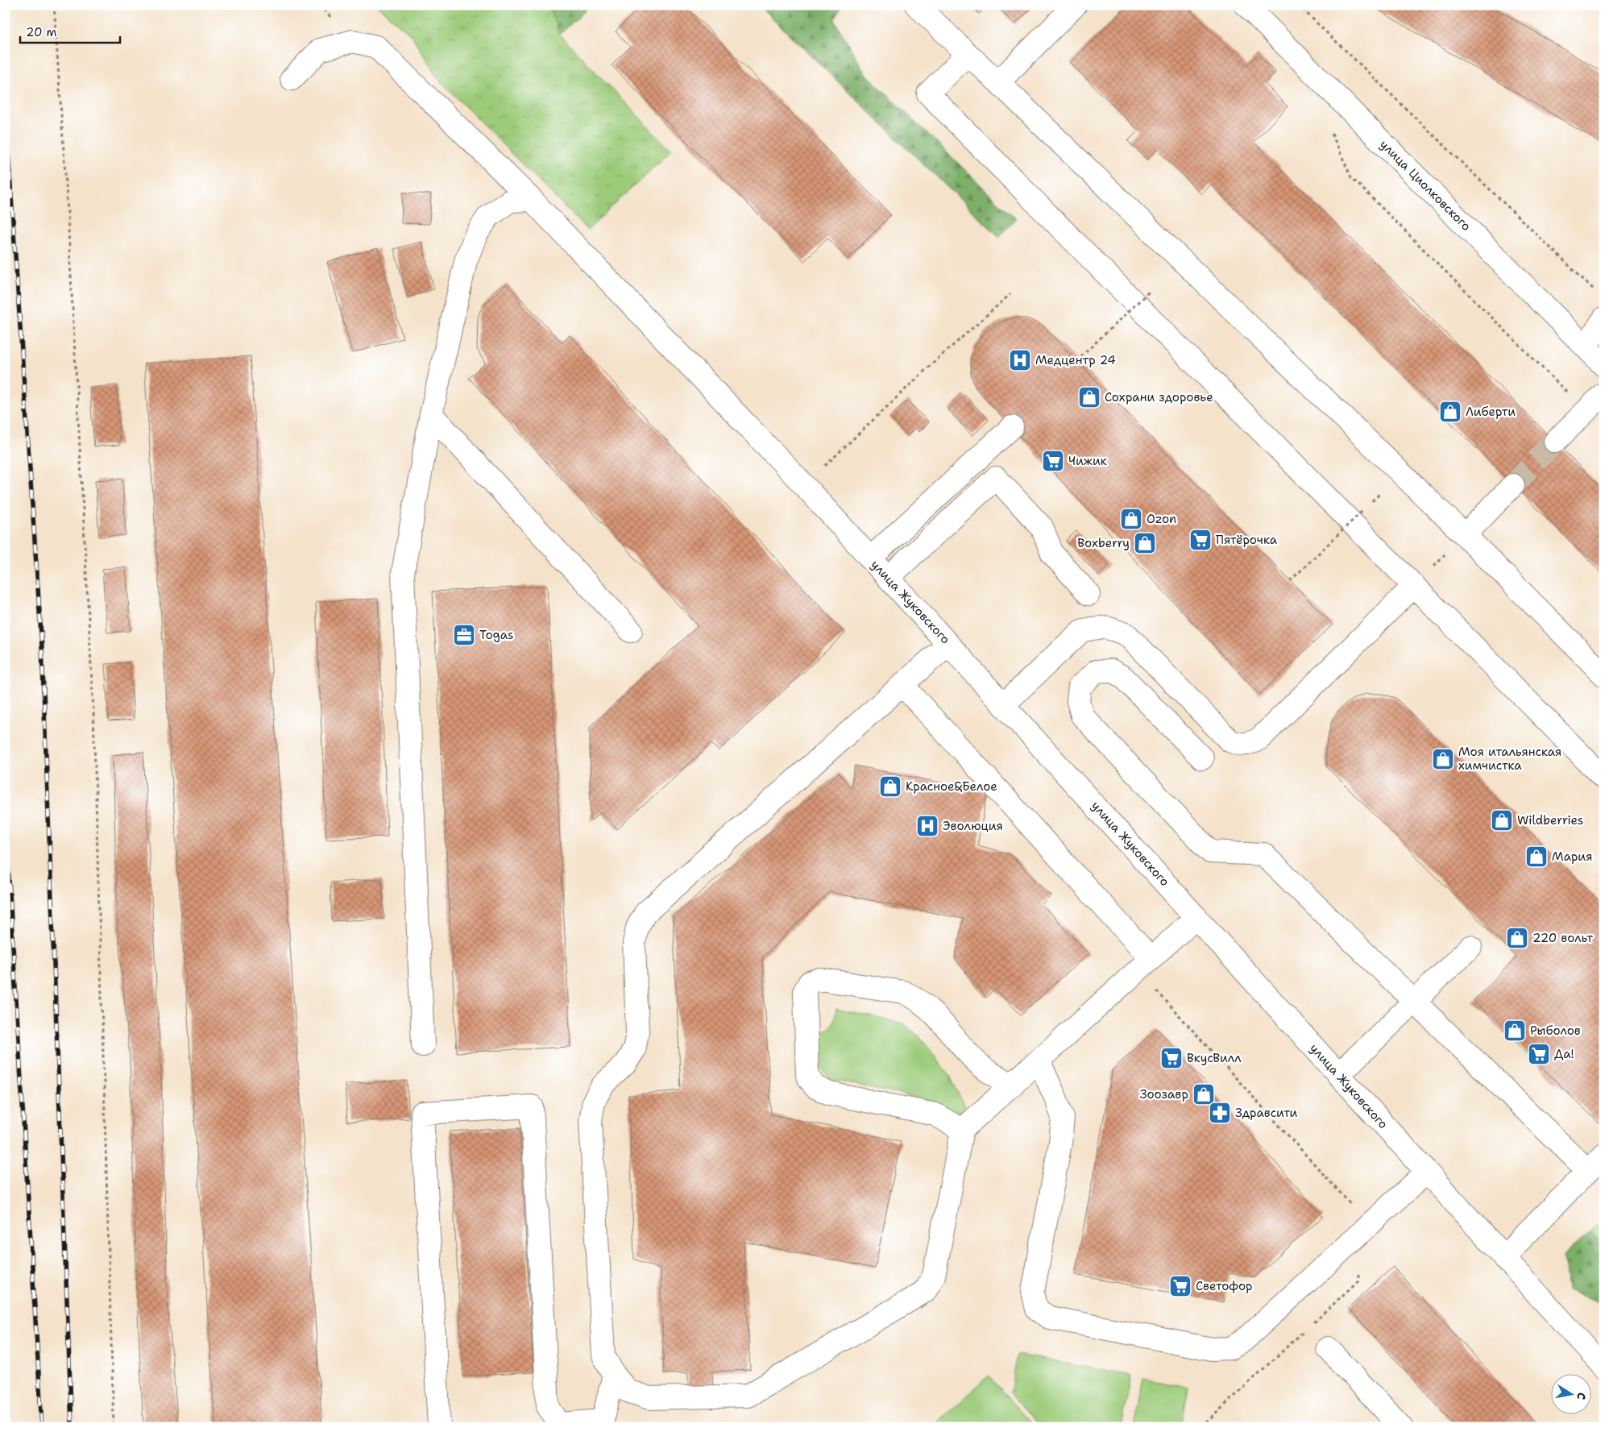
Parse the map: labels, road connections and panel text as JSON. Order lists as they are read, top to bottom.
{
  "streets": {
    "street": ["улица Циолковского", "улица Жуковского"]
  },
  "places": {
    "hospital": ["Медцентр 24", "Эволюция"],
    "shop": [
      "Сохрани здоровье",
      "Либерти",
      "Ozon",
      "Boxberry",
      "Моя итальянская химчистка",
      "Красное&Белое",
      "Wildberries",
      "Мария",
      "220 вольт",
      "Рыболов",
      "Зоозавр"
    ],
    "supermarket": [
      "Чижик",
      "Пятёрочка",
      "Да!",
      "ВкусВилл",
      "Светофор"
    ],
    "office": ["Togas"],
    "pharmacy": ["Здравсити"]
  },
  "scale_bar": "20 m",
  "north": "right"
}
